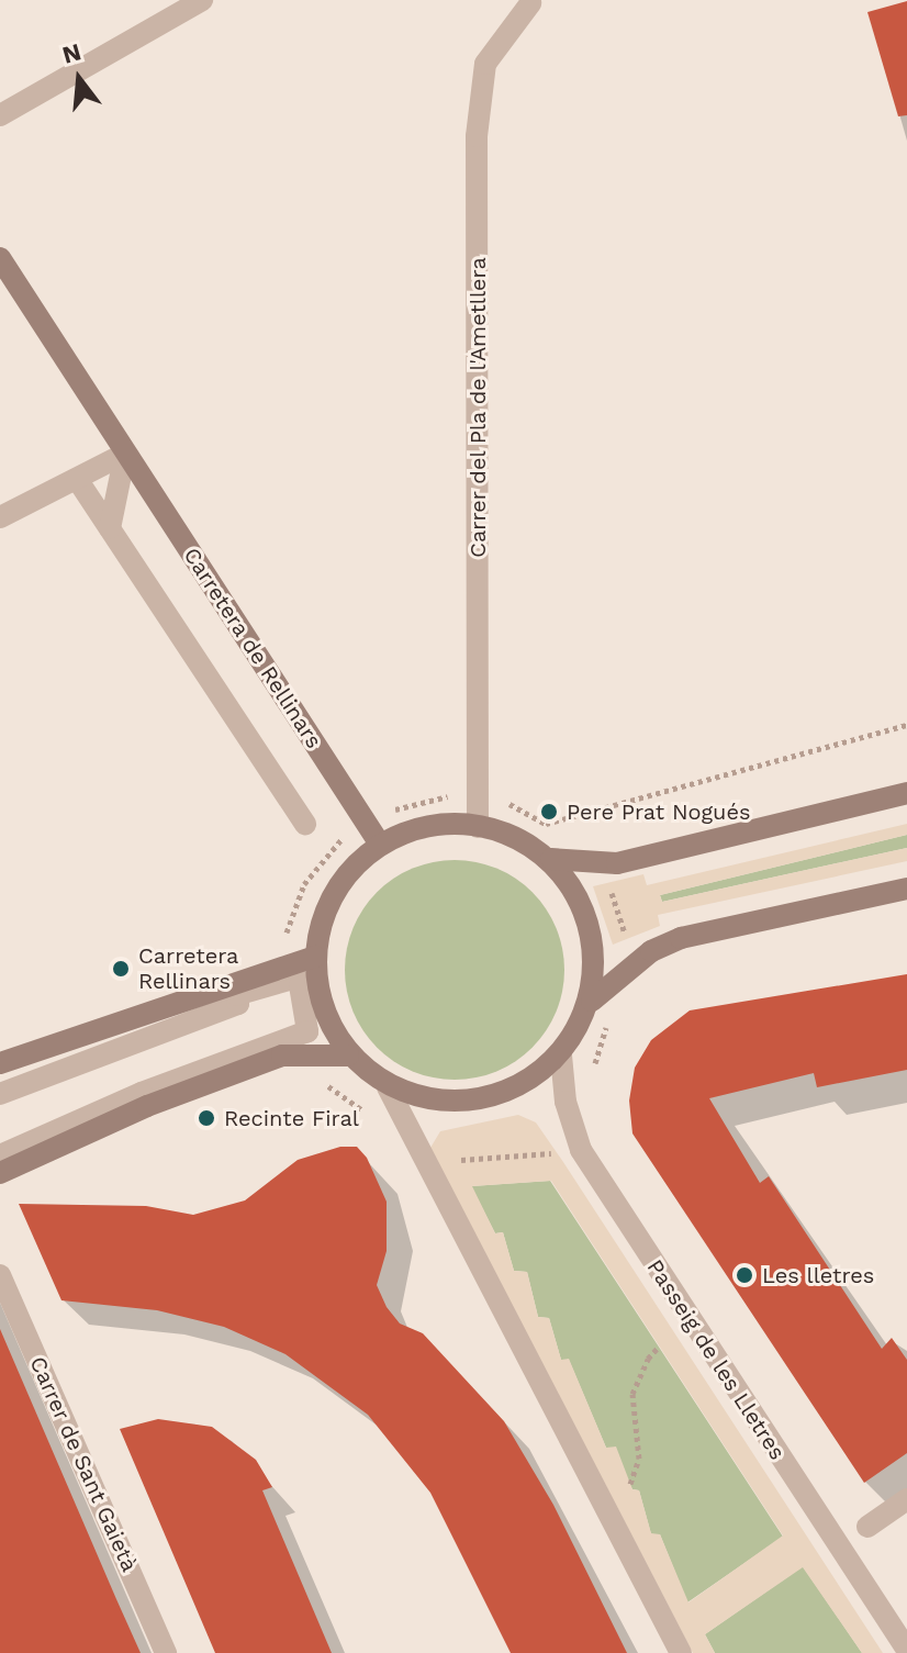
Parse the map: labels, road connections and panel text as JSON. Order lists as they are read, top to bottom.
{
  "streets": {
    "street": [
      "Carrer del Pla de l'Ametllera",
      "Carretera de Rellinars",
      "Passeig de les Lletres",
      "Carrer de Sant Gaietà"
    ]
  },
  "crossings": [
    ["Carrer del Pla de l'Ametllera", "Carretera de Rellinars"],
    ["Carrer del Pla de l'Ametllera", "Passeig de les Lletres"],
    ["Carretera de Rellinars", "Passeig de les Lletres"]
  ],
  "places": [
    "Pere Prat Nogués",
    "Carretera Rellinars",
    "Recinte Firal",
    "Les lletres"
  ],
  "north": "top"
}
